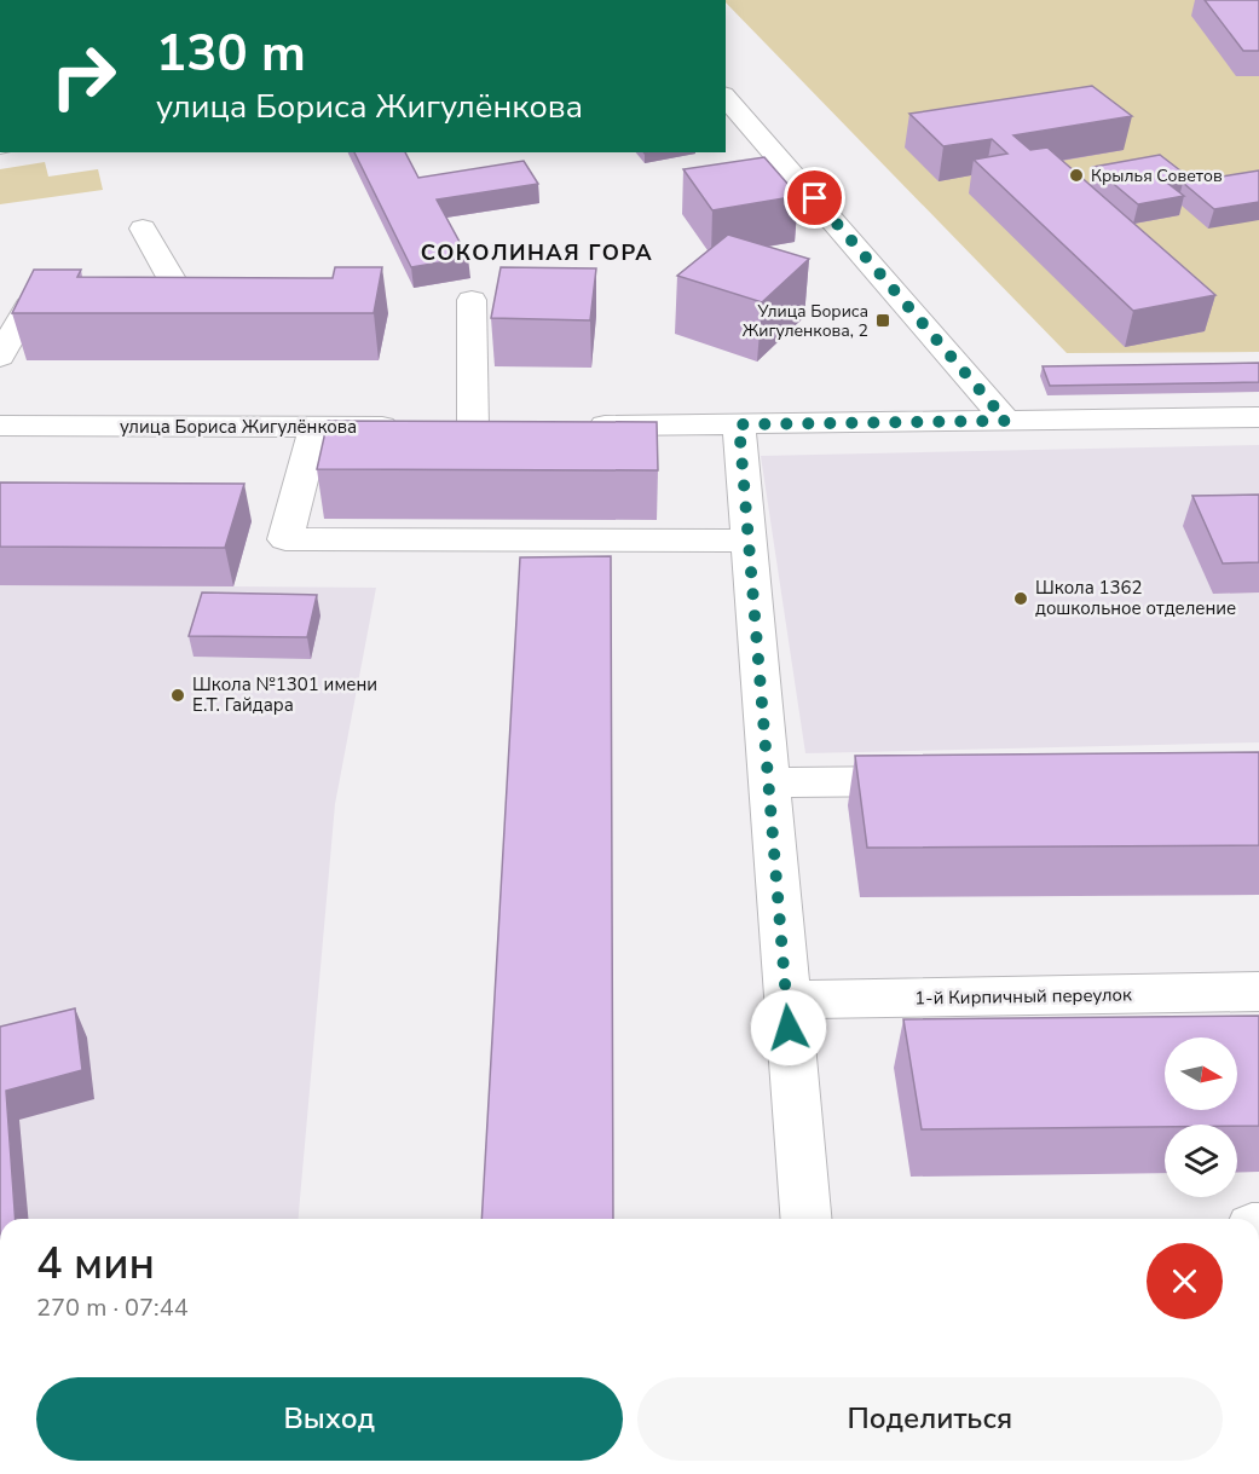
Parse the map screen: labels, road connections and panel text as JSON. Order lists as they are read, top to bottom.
{
  "streets": {
    "street": ["улица Бориса Жигулёнкова", "1-й Кирпичный переулок"]
  },
  "districts": ["СОКОЛИНАЯ ГОРА"],
  "places": {
    "other": ["Крылья Советов", "Школа 1362 дошкольное отделение", "Школа №1301 имени Е.Т. Гайдара"],
    "transit": ["Улица Бориса Жигуленкова, 2"]
  },
  "north": "right",
  "page": {
    "turn": ["130 m", "улица Бориса Жигулёнкова"],
    "heading": ["4 мин", "270 m · 07:44"],
    "buttons": ["Выход", "Поделиться"]
  }
}
